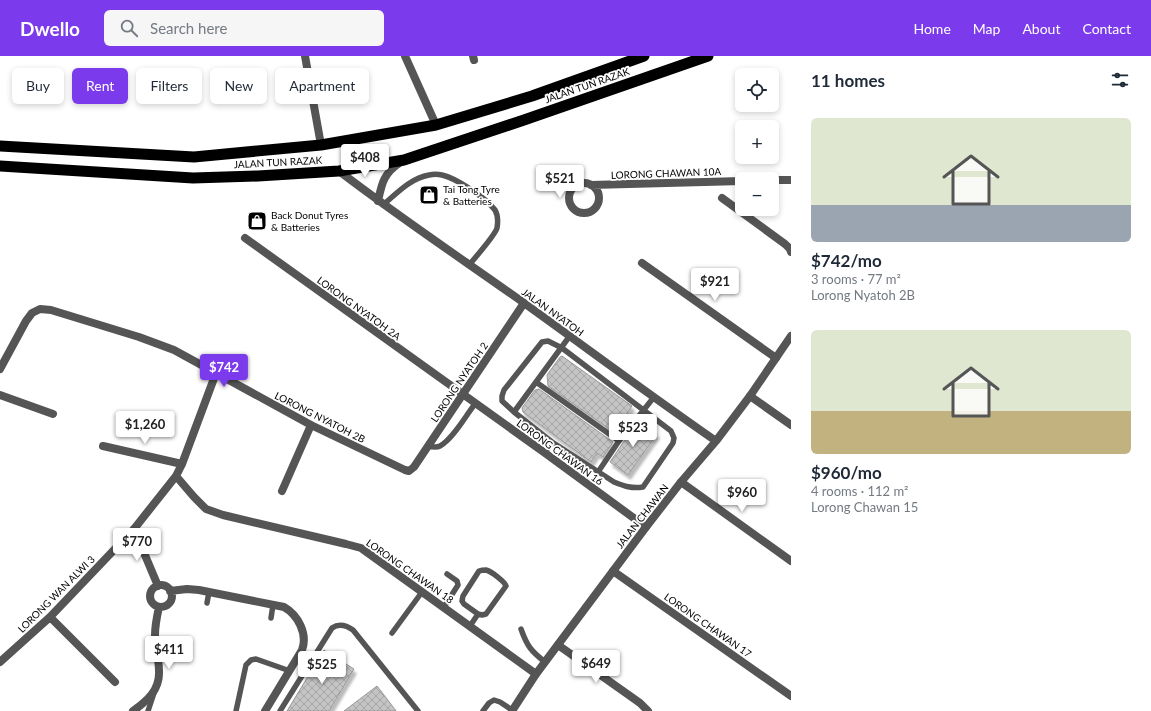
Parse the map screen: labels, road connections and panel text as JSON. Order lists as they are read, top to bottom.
{
  "streets": {
    "highway": ["JALAN TUN RAZAK"],
    "street": [
      "LORONG CHAWAN 10A",
      "LORONG NYATOH 2A",
      "JALAN NYATOH",
      "LORONG NYATOH 2",
      "LORONG NYATOH 2B",
      "LORONG CHAWAN 16",
      "JALAN CHAWAN",
      "LORONG CHAWAN 18",
      "LORONG WAN ALWI 3",
      "LORONG CHAWAN 17"
    ]
  },
  "crossings": [
    ["JALAN TUN RAZAK", "JALAN NYATOH"],
    ["LORONG NYATOH 2A", "LORONG NYATOH 2"],
    ["LORONG NYATOH 2A", "LORONG CHAWAN 16"],
    ["JALAN NYATOH", "LORONG NYATOH 2"],
    ["JALAN NYATOH", "JALAN CHAWAN"],
    ["LORONG NYATOH 2", "LORONG NYATOH 2B"],
    ["LORONG NYATOH 2", "LORONG CHAWAN 16"],
    ["LORONG NYATOH 2B", "LORONG WAN ALWI 3"],
    ["LORONG CHAWAN 16", "JALAN CHAWAN"],
    ["JALAN CHAWAN", "LORONG CHAWAN 18"],
    ["JALAN CHAWAN", "LORONG CHAWAN 17"],
    ["LORONG CHAWAN 18", "LORONG WAN ALWI 3"]
  ],
  "places": {
    "shop": ["Tai Tong Tyre & Batteries", "Back Donut Tyres & Batteries"]
  },
  "page": {
    "header": "Dwello",
    "search": "Search here",
    "nav": [
      "Home",
      "Map",
      "About",
      "Contact"
    ],
    "heading": "11 homes",
    "map_buttons": ["+", "−"],
    "chip": [
      "Buy",
      "Rent",
      "Filters",
      "New",
      "Apartment"
    ],
    "list": [
      {
        "name": "$742/mo",
        "note": "3 rooms · 77 m² · Lorong Nyatoh 2B"
      },
      {
        "name": "$960/mo",
        "note": "4 rooms · 112 m² · Lorong Chawan 15"
      }
    ],
    "price": [
      "$408",
      "$521",
      "$921",
      "$742",
      "$1,260",
      "$523",
      "$960",
      "$770",
      "$411",
      "$649",
      "$525"
    ]
  }
}
